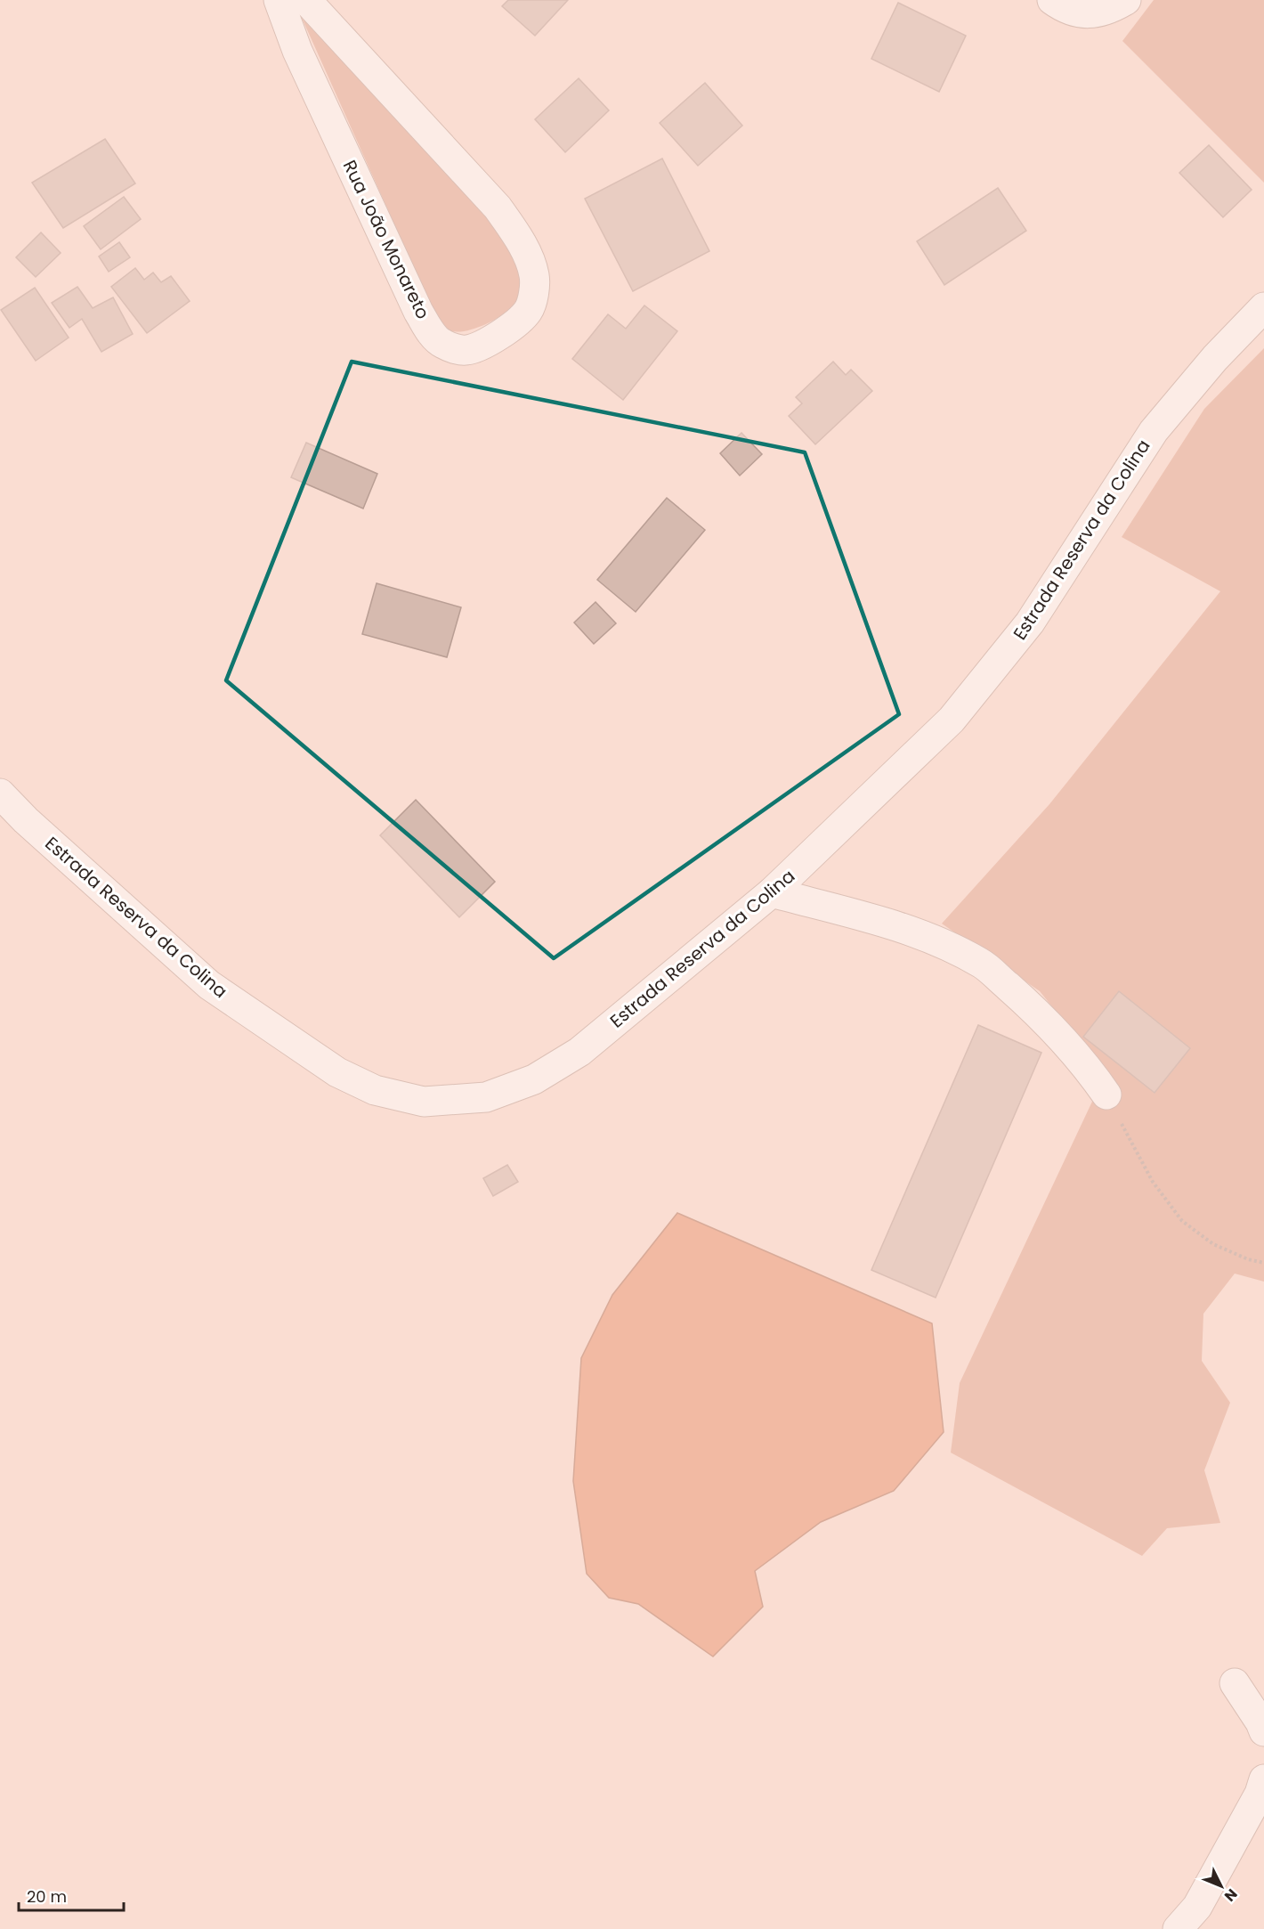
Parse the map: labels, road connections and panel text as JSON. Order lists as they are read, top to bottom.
{
  "streets": {
    "street": ["Rua João Monareto", "Estrada Reserva da Colina"]
  },
  "scale_bar": "20 m",
  "north": "bottom right"
}
